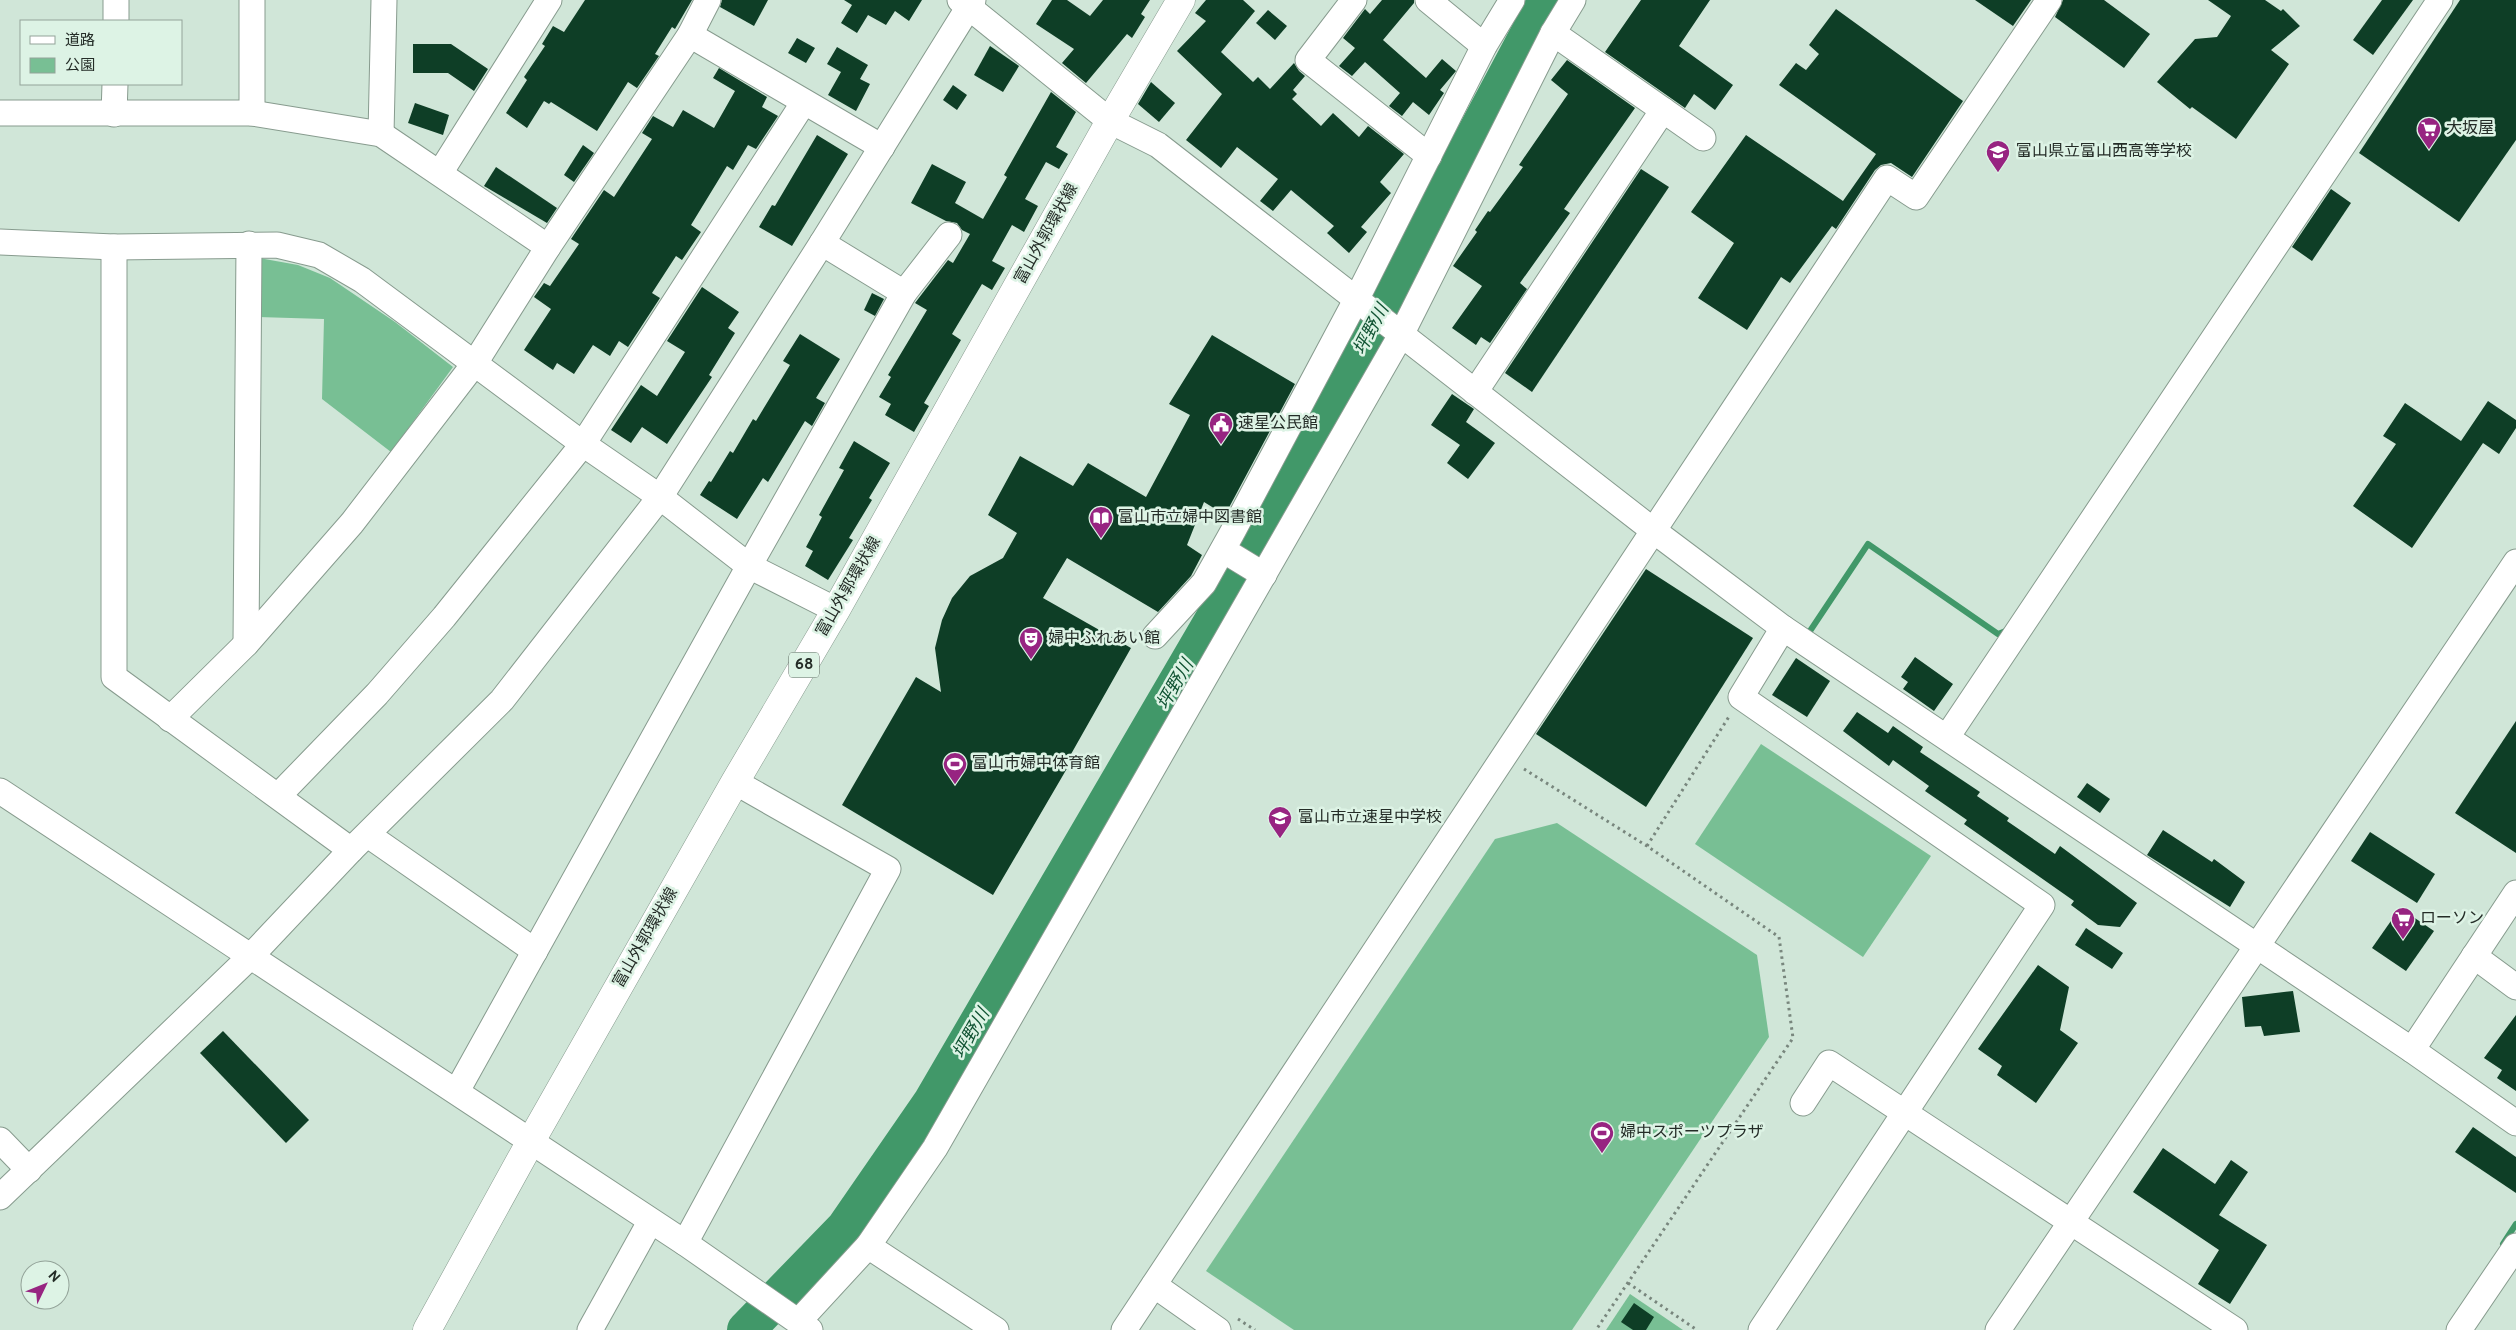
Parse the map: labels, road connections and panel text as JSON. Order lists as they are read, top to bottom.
{
  "streets": {
    "main road": ["富山外郭環状線", "68"]
  },
  "water": ["坪野川"],
  "places": {
    "supermarket": ["大坂屋", "ローソン"],
    "school or university": ["富山県立富山西高等学校", "富山市立速星中学校"],
    "public building": ["速星公民館"],
    "library": ["富山市立婦中図書館"],
    "theatre": ["婦中ふれあい館"],
    "sports": ["富山市婦中体育館", "婦中スポーツプラザ"]
  },
  "legend": ["道路", "公園"],
  "north": "top right"
}
